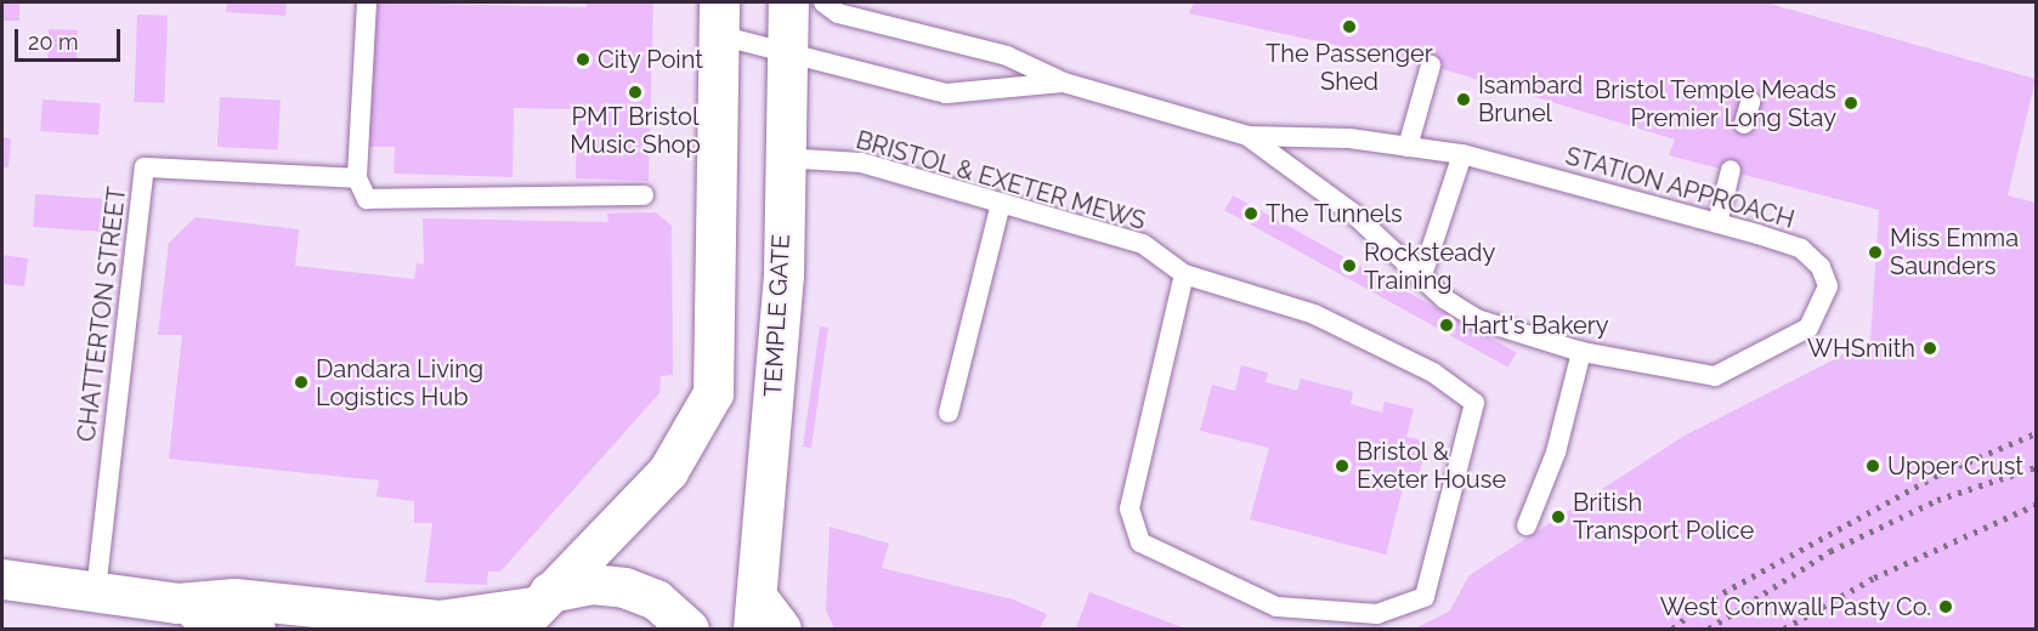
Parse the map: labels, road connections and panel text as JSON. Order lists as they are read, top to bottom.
{
  "streets": {
    "highway": ["TEMPLE GATE"],
    "lane": ["BRISTOL & EXETER MEWS", "STATION APPROACH", "CHATTERTON STREET"]
  },
  "crossings": [
    ["BRISTOL & EXETER MEWS", "TEMPLE GATE"],
    ["STATION APPROACH", "TEMPLE GATE"]
  ],
  "places": [
    "The Passenger Shed",
    "City Point",
    "PMT Bristol Music Shop",
    "Isambard Brunel",
    "Bristol Temple Meads Premier Long Stay",
    "The Tunnels",
    "Miss Emma Saunders",
    "Rocksteady Training",
    "Hart's Bakery",
    "WHSmith",
    "Dandara Living Logistics Hub",
    "Bristol & Exeter House",
    "Upper Crust",
    "British Transport Police",
    "West Cornwall Pasty Co."
  ],
  "scale_bar": "20 m"
}
